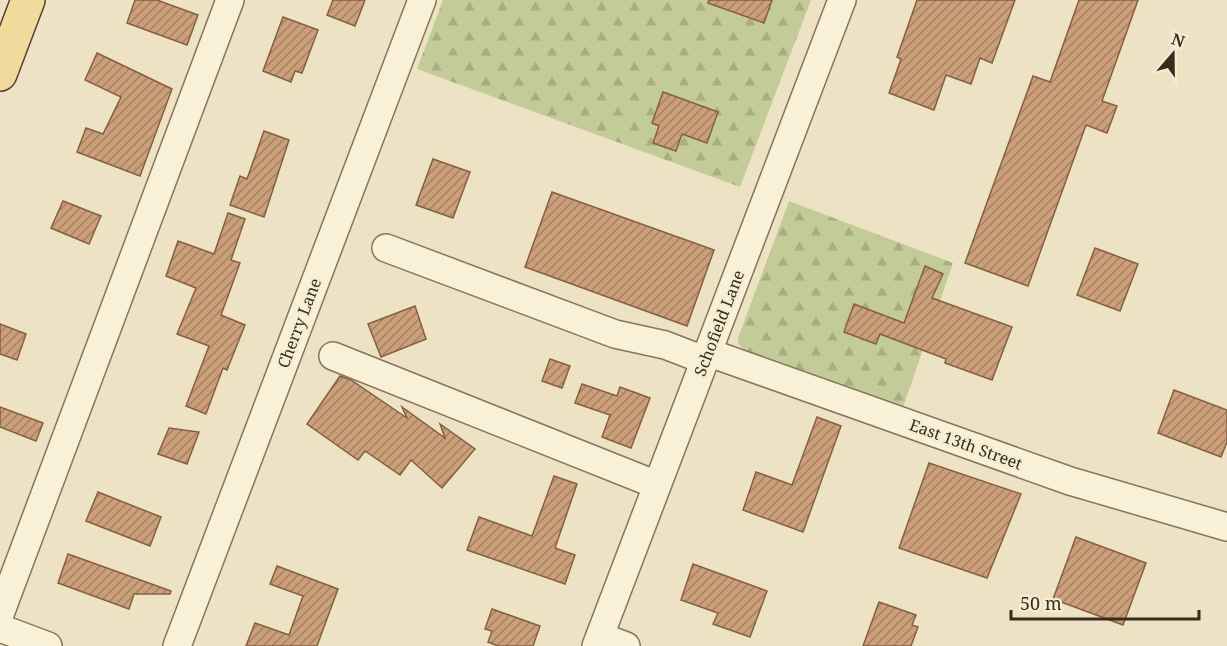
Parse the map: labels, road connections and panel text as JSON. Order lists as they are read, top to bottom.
{
  "streets": {
    "street": ["Cherry Lane", "Schofield Lane", "East 13th Street"]
  },
  "crossings": [
    ["Schofield Lane", "East 13th Street"]
  ],
  "scale_bar": "50 m",
  "north": "top"
}
